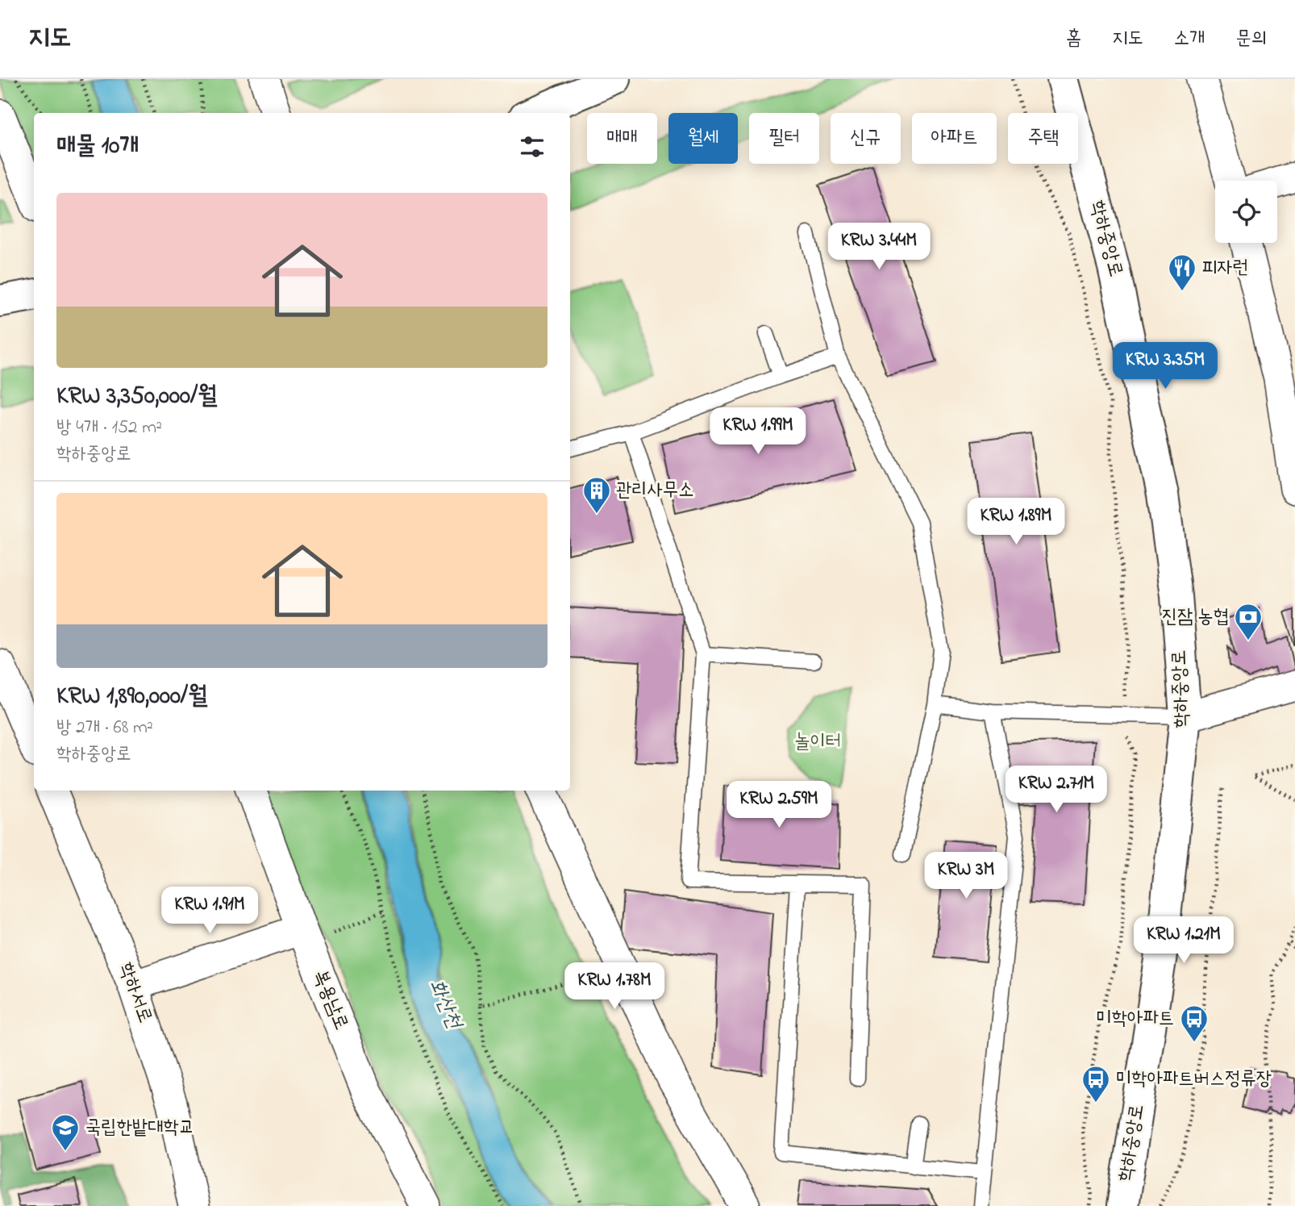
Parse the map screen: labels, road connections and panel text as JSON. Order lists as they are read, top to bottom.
{
  "streets": {
    "street": ["학하중앙로", "학하서로", "복용남로"]
  },
  "water": ["화산천"],
  "parks": ["놀이터"],
  "places": {
    "restaurant": ["피자런"],
    "building": ["관리사무소"],
    "bank": ["진잠 농협"],
    "bus stop": ["미학아파트", "미학아파트버스정류장"],
    "school or university": ["국립한밭대학교"]
  },
  "page": {
    "header": "지도",
    "nav": [
      "홈",
      "지도",
      "소개",
      "문의"
    ],
    "chip": [
      "매매",
      "월세",
      "필터",
      "신규",
      "아파트",
      "주택"
    ],
    "heading": "매물 10개",
    "list": [
      {
        "name": "KRW 3,350,000/월",
        "note": "방 4개 · 152 m² · 학하중앙로"
      },
      {
        "name": "KRW 1,890,000/월",
        "note": "방 2개 · 68 m² · 학하중앙로"
      }
    ],
    "price": [
      "KRW 3.44M",
      "KRW 3.35M",
      "KRW 1.99M",
      "KRW 1.89M",
      "KRW 2.71M",
      "KRW 2.59M",
      "KRW 3M",
      "KRW 1.91M",
      "KRW 1.21M",
      "KRW 1.78M"
    ]
  }
}
